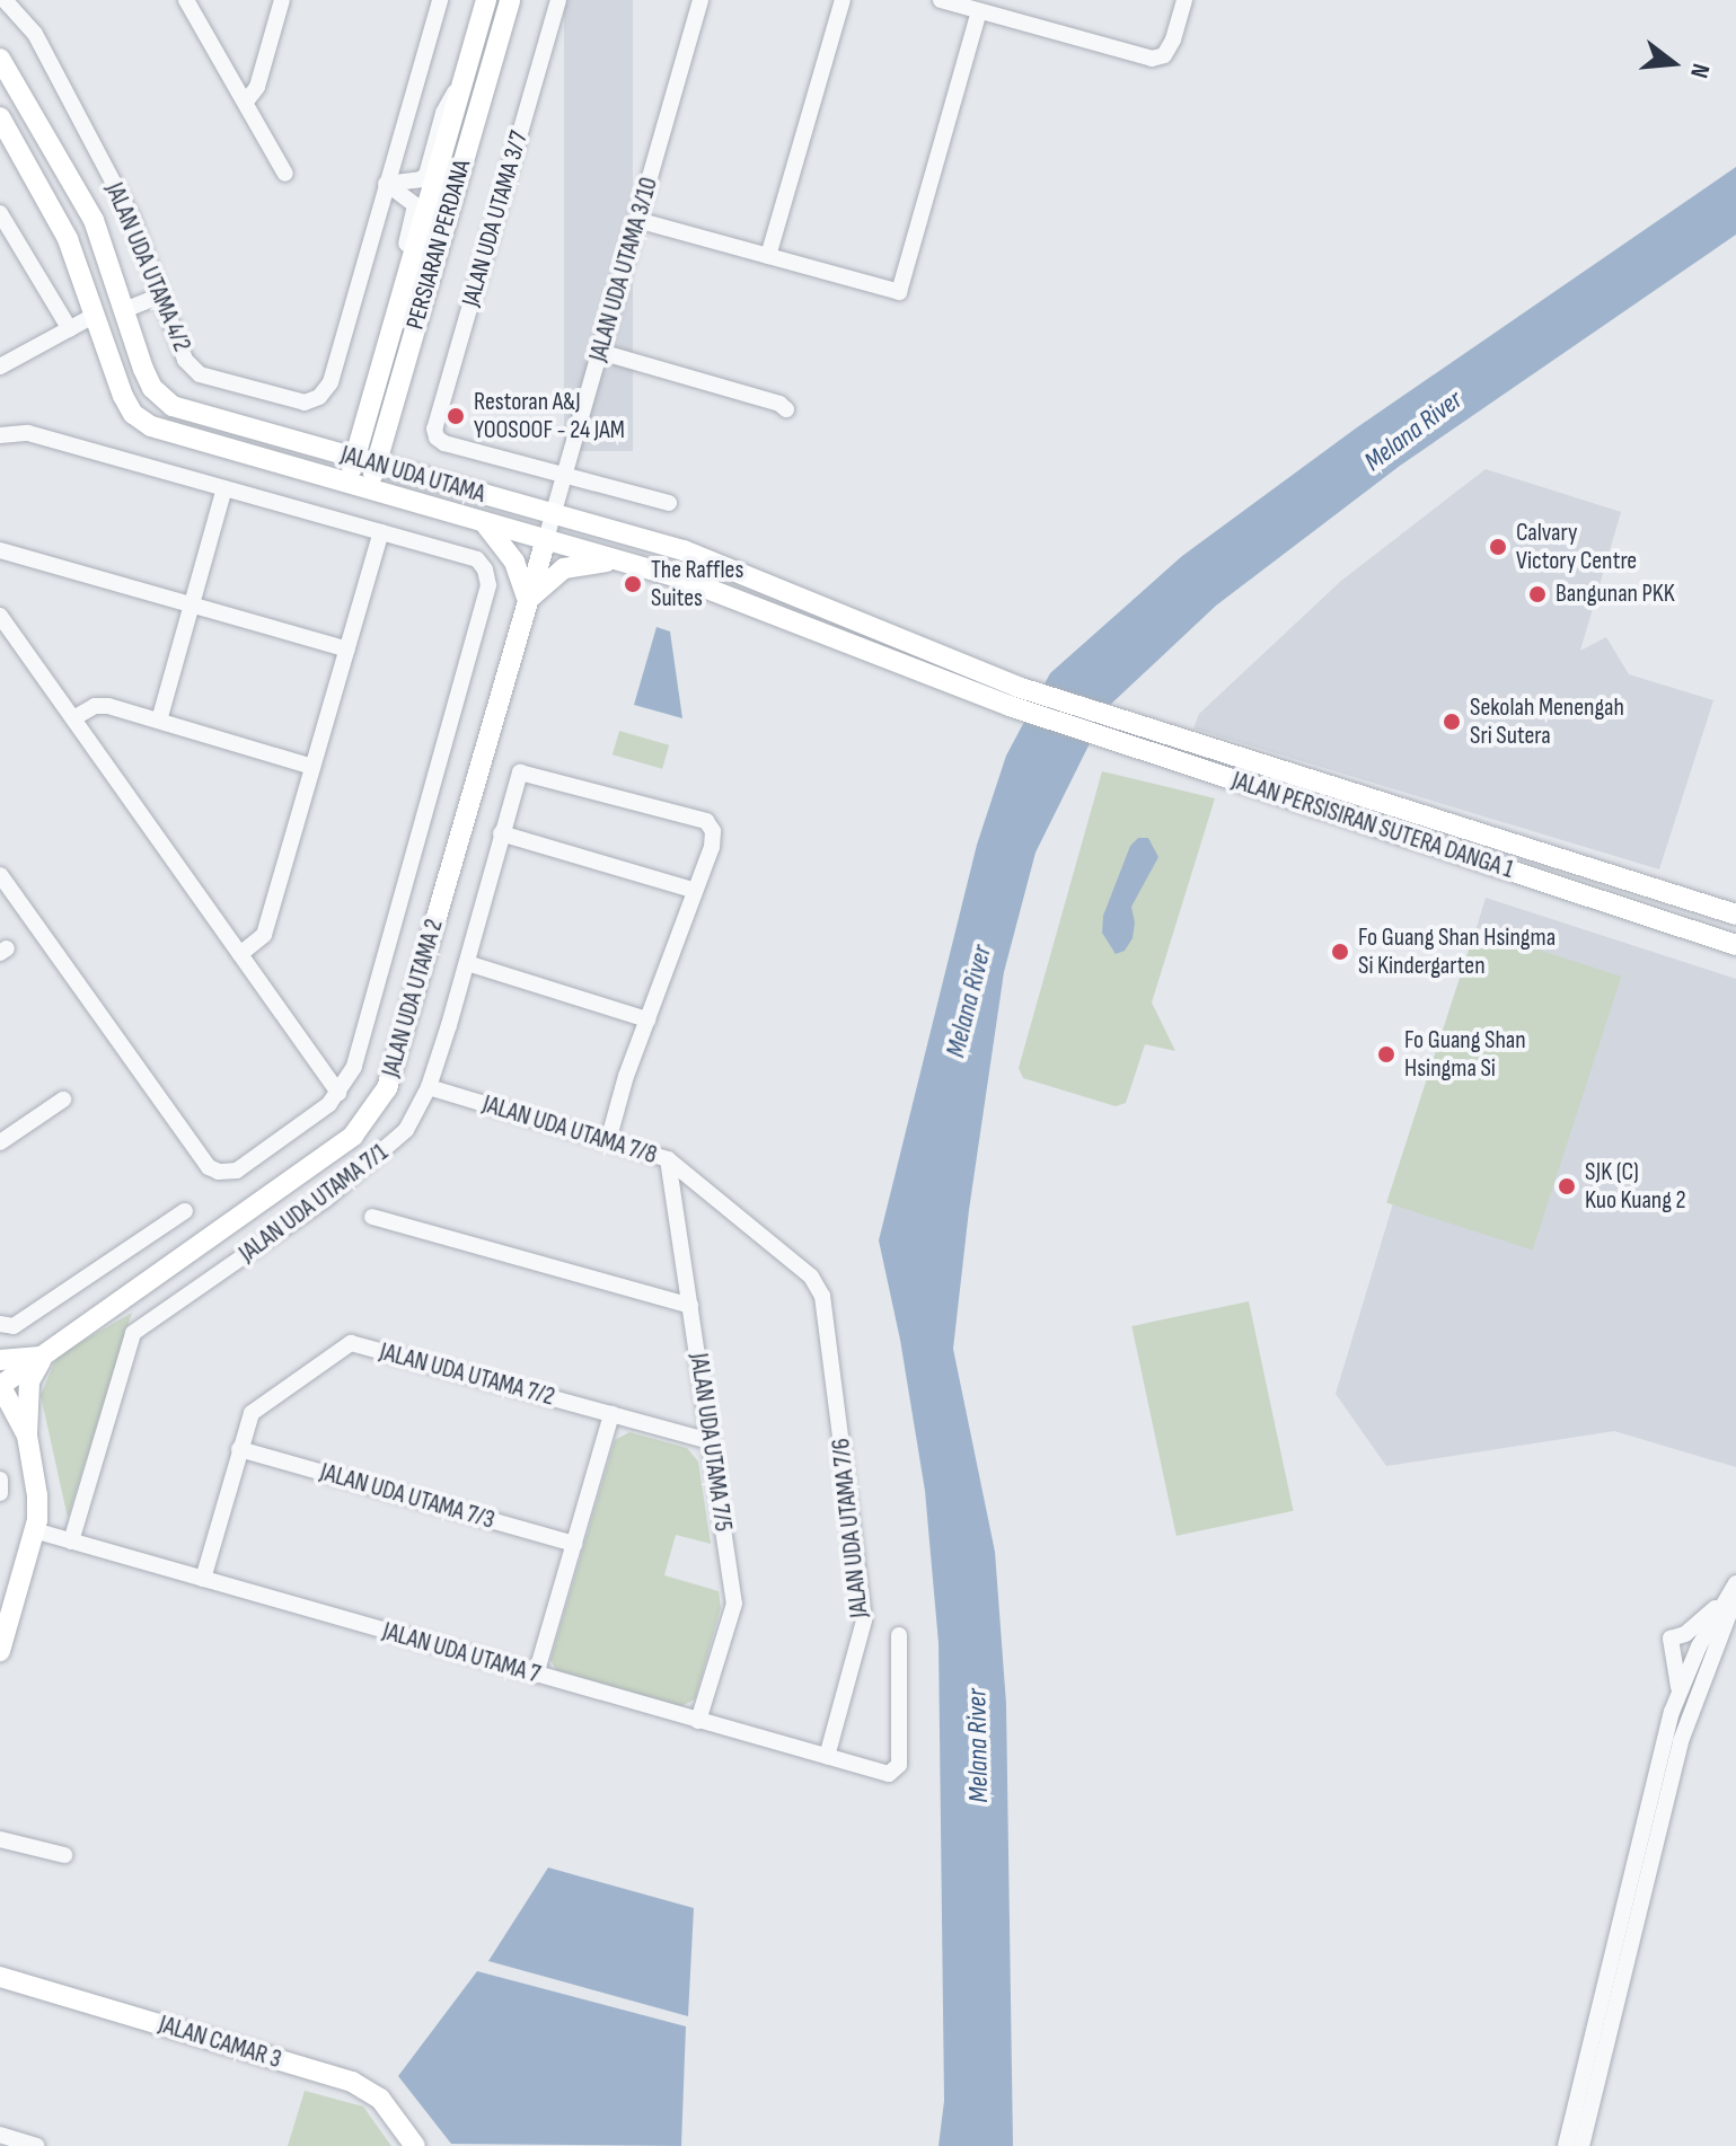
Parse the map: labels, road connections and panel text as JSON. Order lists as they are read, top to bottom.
{
  "streets": {
    "main road": [
      "PERSIARAN PERDANA",
      "JALAN UDA UTAMA",
      "JALAN PERSISIRAN SUTERA DANGA 1",
      "JALAN UDA UTAMA 2",
      "JALAN CAMAR 3"
    ],
    "street": [
      "JALAN UDA UTAMA 3/7",
      "JALAN UDA UTAMA 4/2",
      "JALAN UDA UTAMA 3/10",
      "JALAN UDA UTAMA 7/8",
      "JALAN UDA UTAMA 7/1",
      "JALAN UDA UTAMA 7/2",
      "JALAN UDA UTAMA 7/5",
      "JALAN UDA UTAMA 7/3",
      "JALAN UDA UTAMA 7/6",
      "JALAN UDA UTAMA 7"
    ]
  },
  "crossings": [
    ["JALAN UDA UTAMA 3/7", "JALAN UDA UTAMA 3/10"],
    ["PERSIARAN PERDANA", "JALAN UDA UTAMA"],
    ["JALAN UDA UTAMA 3/10", "JALAN UDA UTAMA"],
    ["JALAN UDA UTAMA 3/10", "JALAN UDA UTAMA 2"],
    ["JALAN UDA UTAMA", "JALAN PERSISIRAN SUTERA DANGA 1"],
    ["JALAN UDA UTAMA", "JALAN UDA UTAMA 2"],
    ["JALAN UDA UTAMA 7/8", "JALAN UDA UTAMA 7/1"],
    ["JALAN UDA UTAMA 7/8", "JALAN UDA UTAMA 7/5"],
    ["JALAN UDA UTAMA 7/8", "JALAN UDA UTAMA 7/6"],
    ["JALAN UDA UTAMA 7/1", "JALAN UDA UTAMA 7"],
    ["JALAN UDA UTAMA 7/2", "JALAN UDA UTAMA 7/5"],
    ["JALAN UDA UTAMA 7/2", "JALAN UDA UTAMA 7/3"],
    ["JALAN UDA UTAMA 7/2", "JALAN UDA UTAMA 7"],
    ["JALAN UDA UTAMA 7/5", "JALAN UDA UTAMA 7"],
    ["JALAN UDA UTAMA 7/6", "JALAN UDA UTAMA 7"]
  ],
  "water": ["Melana River"],
  "places": [
    "Restoran A&J YOOSOOF - 24 JAM",
    "Calvary Victory Centre",
    "The Raffles Suites",
    "Bangunan PKK",
    "Sekolah Menengah Sri Sutera",
    "Fo Guang Shan Hsingma Si Kindergarten",
    "Fo Guang Shan Hsingma Si",
    "SJK (C) Kuo Kuang 2"
  ],
  "north": "right"
}
